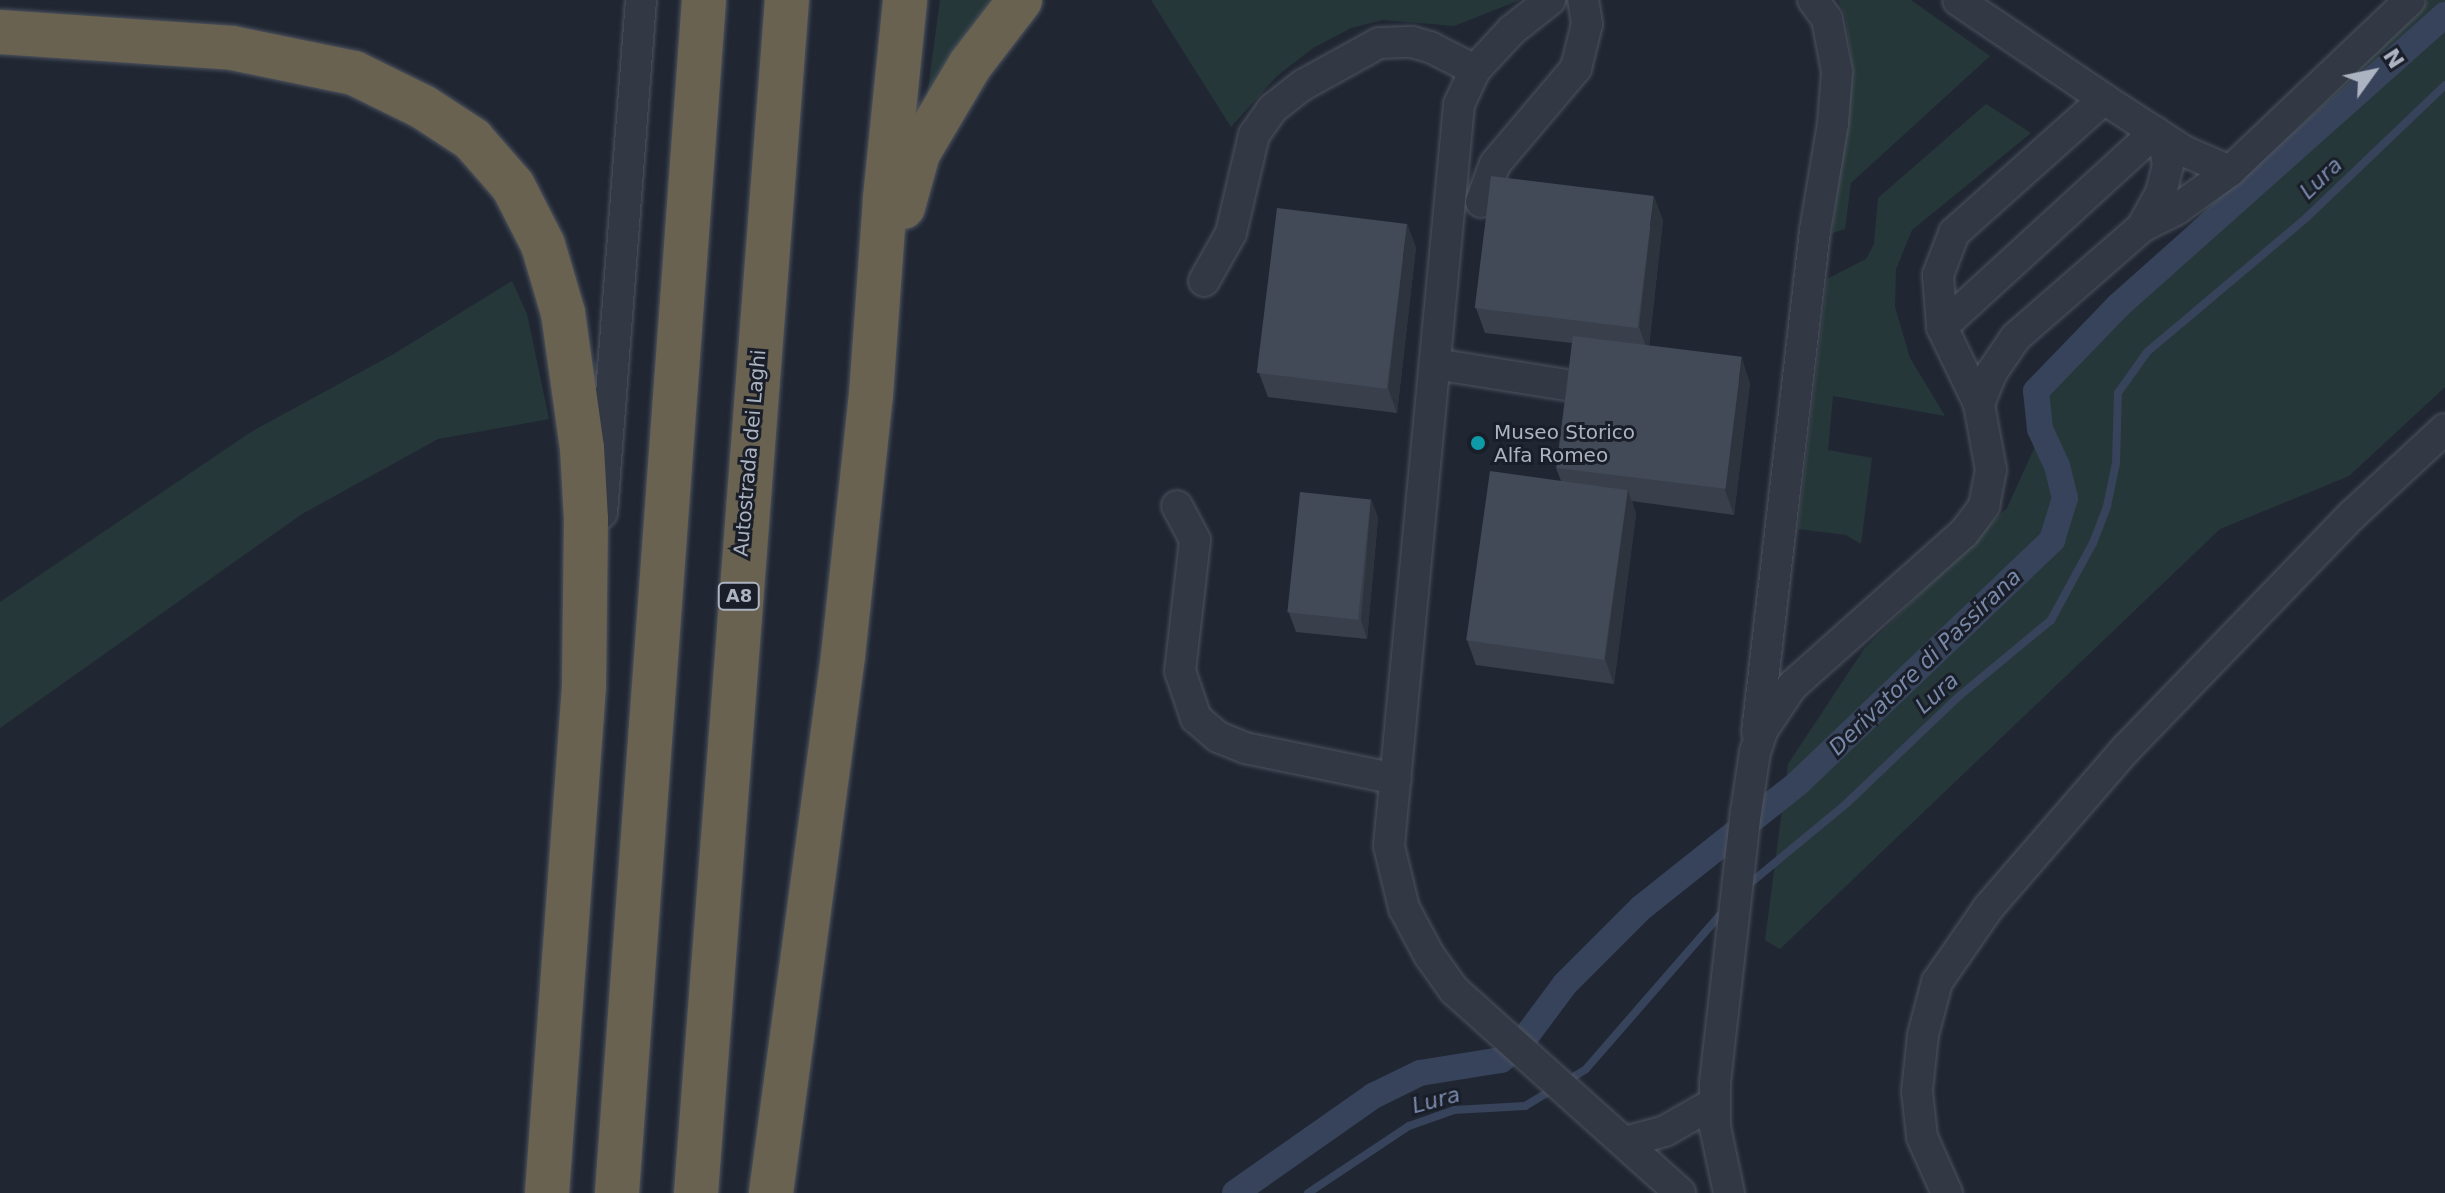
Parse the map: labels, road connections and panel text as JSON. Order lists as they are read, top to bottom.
{
  "streets": {
    "highway": ["Autostrada dei Laghi", "A8"]
  },
  "water": ["Lura", "Derivatore di Passirana"],
  "places": ["Museo Storico Alfa Romeo"],
  "north": "top right"
}
